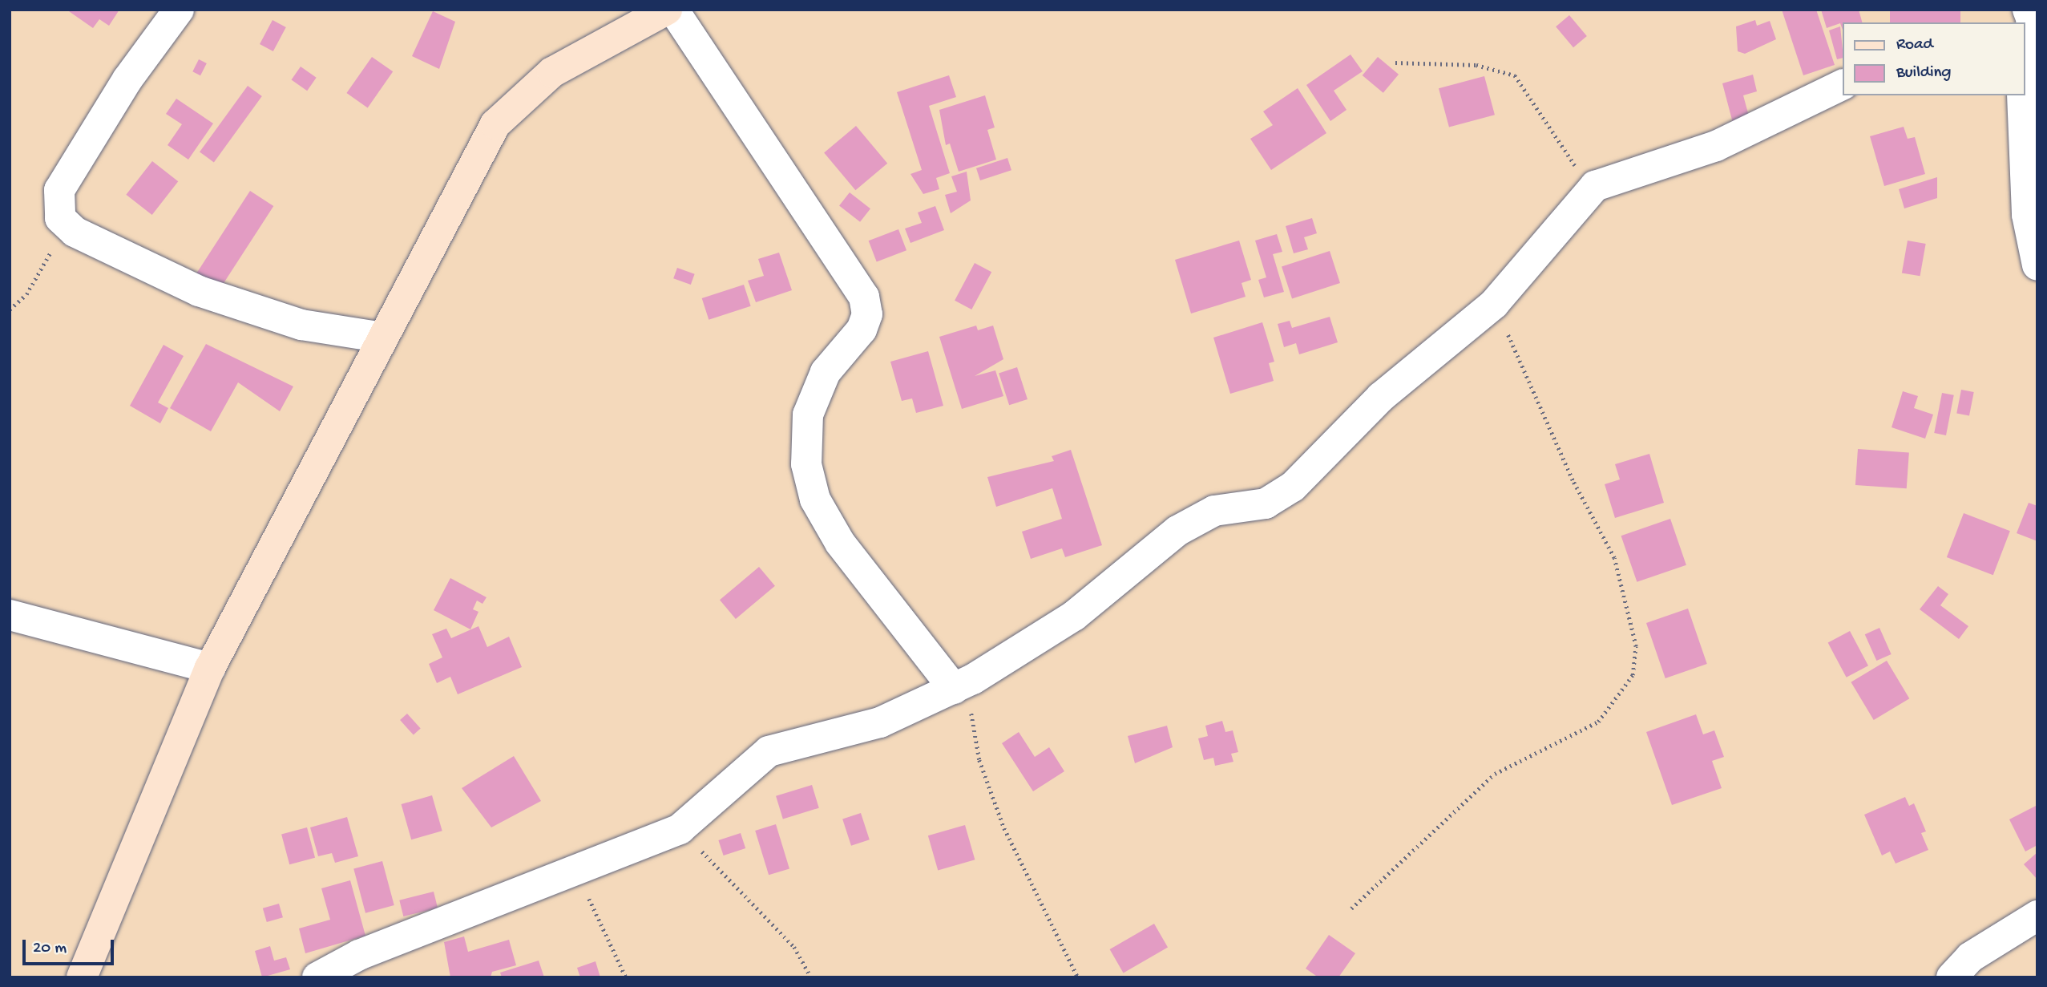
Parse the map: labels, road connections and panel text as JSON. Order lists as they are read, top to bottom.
{
  "legend": ["Road", "Building"],
  "scale_bar": "20 m"
}
